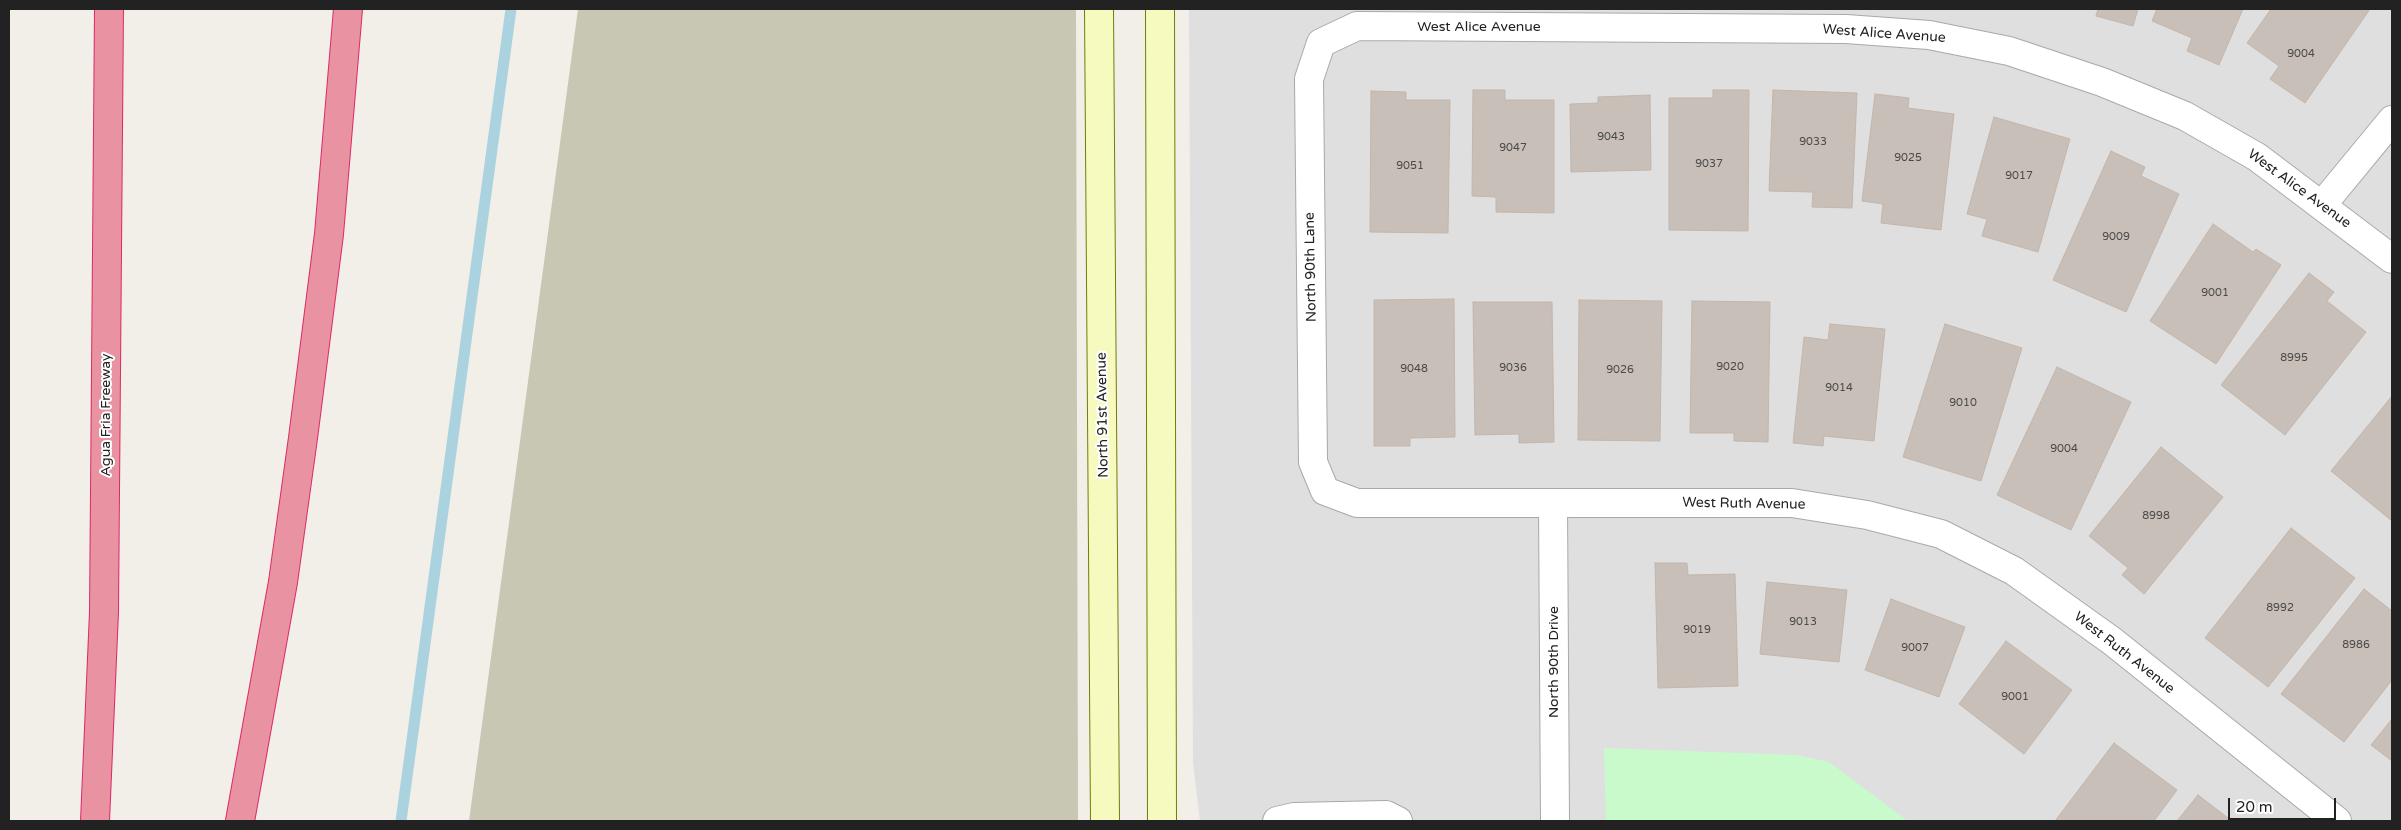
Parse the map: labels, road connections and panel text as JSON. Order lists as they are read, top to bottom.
{
  "streets": {
    "highway": ["Agua Fria Freeway"],
    "main road": ["North 91st Avenue"],
    "street": [
      "West Alice Avenue",
      "North 90th Lane",
      "West Ruth Avenue",
      "North 90th Drive"
    ]
  },
  "crossings": [
    ["West Alice Avenue", "North 90th Lane"],
    ["North 90th Lane", "West Ruth Avenue"],
    ["West Ruth Avenue", "North 90th Drive"]
  ],
  "house_numbers": [
    "9004",
    "9043",
    "9033",
    "9047",
    "9025",
    "9037",
    "9051",
    "9017",
    "9009",
    "9001",
    "8995",
    "9020",
    "9036",
    "9048",
    "9026",
    "9014",
    "9010",
    "9004",
    "8998",
    "8992",
    "9013",
    "9019",
    "8986",
    "9007",
    "9001"
  ],
  "scale_bar": "20 m"
}
